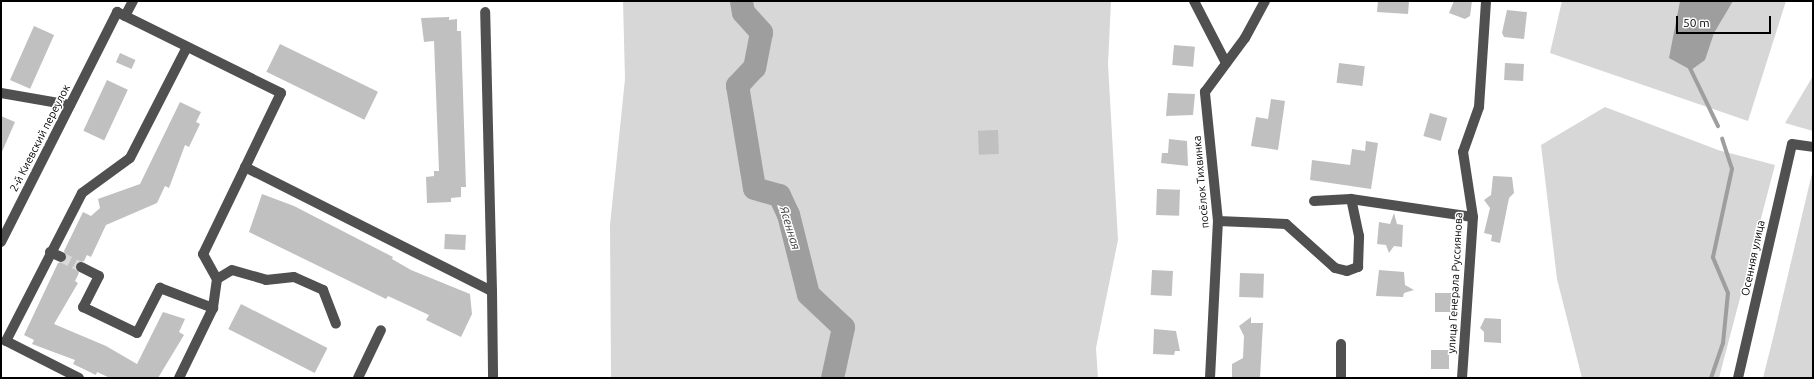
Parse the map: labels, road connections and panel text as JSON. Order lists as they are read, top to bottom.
{
  "streets": {
    "street": [
      "2-й Киевский переулок",
      "посёлок Тихвинка",
      "Осенняя улица",
      "улица Генерала Руссиянова"
    ]
  },
  "water": ["Ясенная"],
  "scale_bar": "50 m"
}
